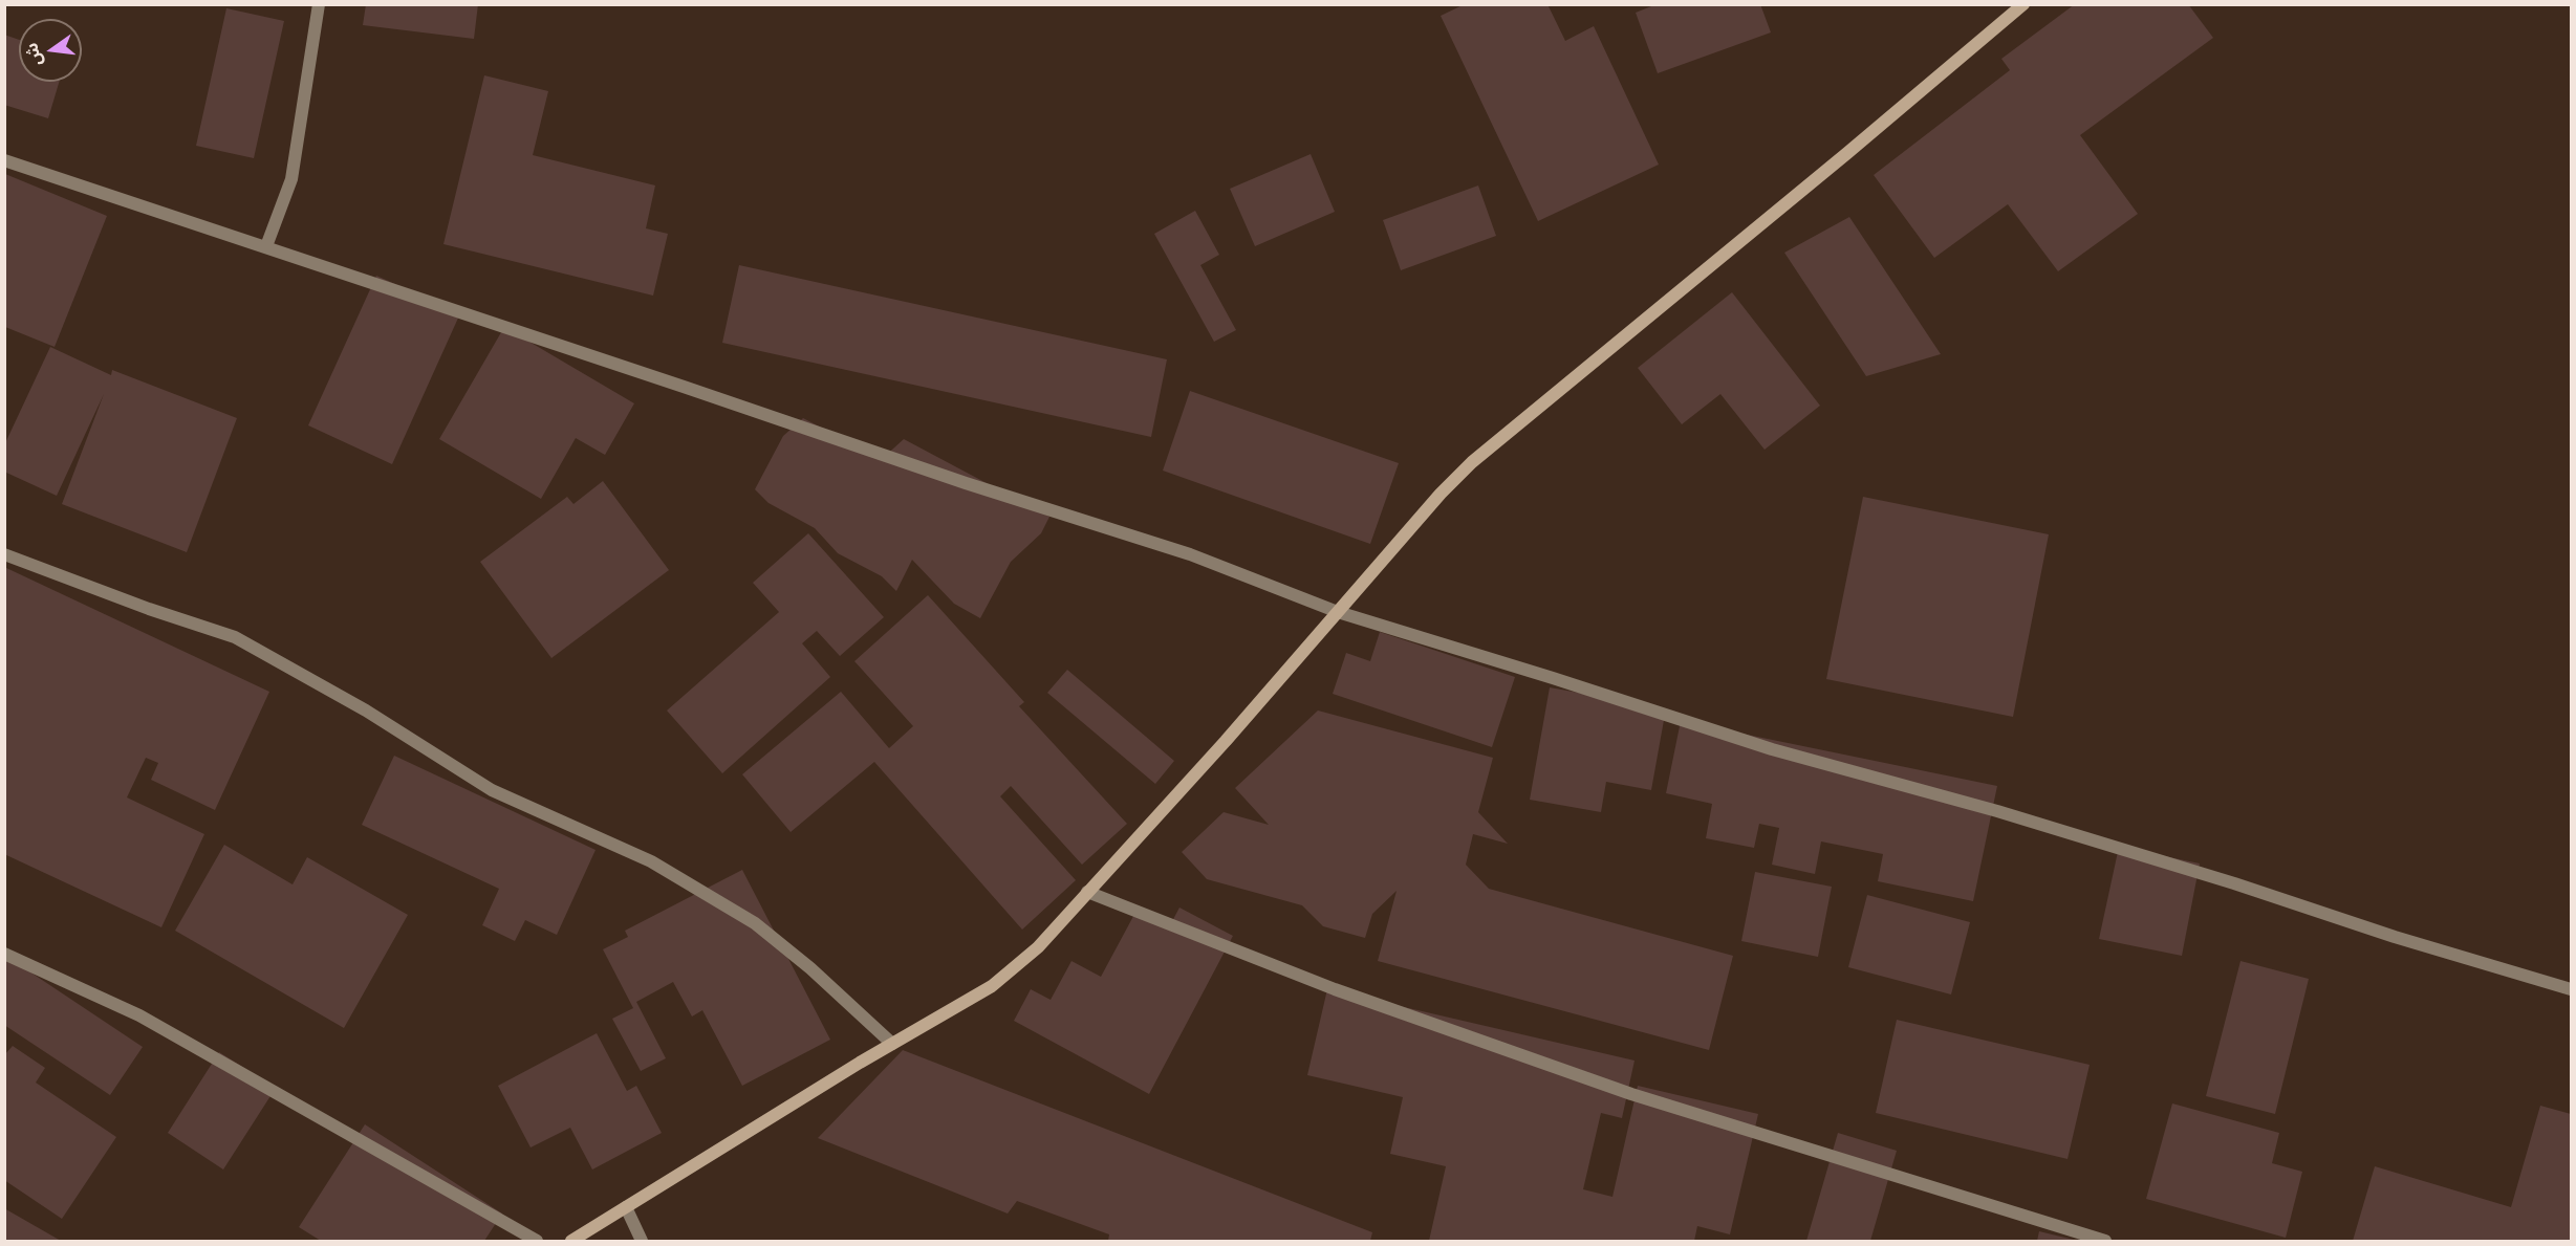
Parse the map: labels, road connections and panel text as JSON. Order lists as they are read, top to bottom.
{
  "north": "left"
}
